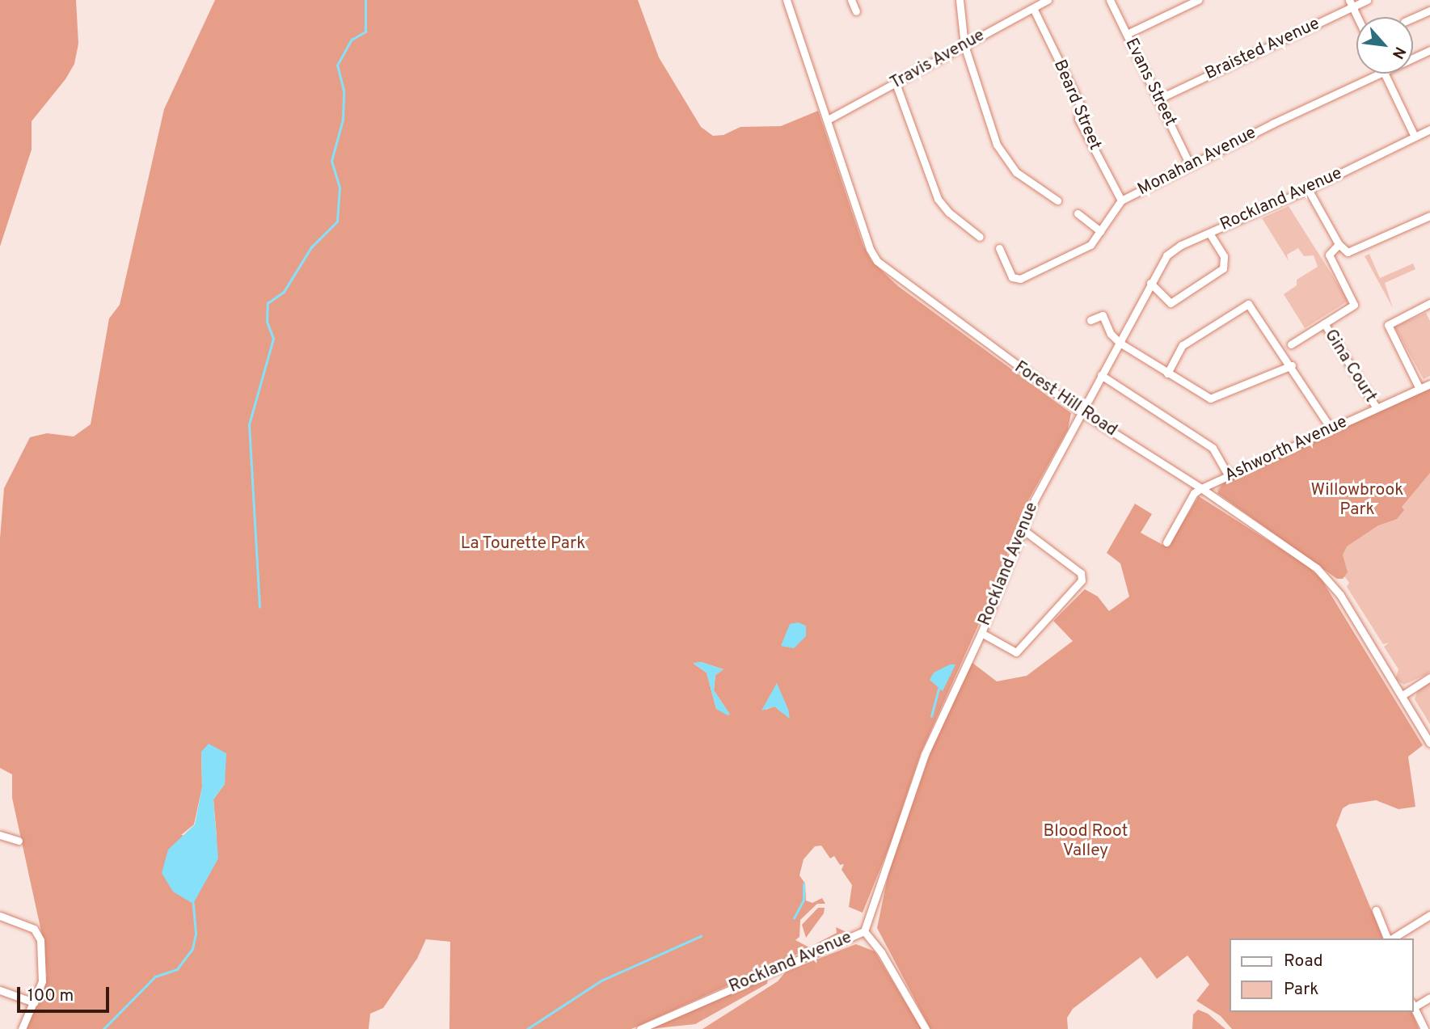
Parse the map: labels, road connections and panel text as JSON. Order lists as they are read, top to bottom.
{
  "streets": {
    "street": [
      "Braisted Avenue",
      "Travis Avenue",
      "Evans Street",
      "Beard Street",
      "Monahan Avenue",
      "Rockland Avenue",
      "Gina Court",
      "Forest Hill Road",
      "Ashworth Avenue"
    ]
  },
  "crossings": [
    ["Braisted Avenue", "Evans Street"],
    ["Travis Avenue", "Beard Street"],
    ["Travis Avenue", "Forest Hill Road"],
    ["Evans Street", "Monahan Avenue"],
    ["Beard Street", "Monahan Avenue"],
    ["Rockland Avenue", "Forest Hill Road"],
    ["Gina Court", "Ashworth Avenue"],
    ["Forest Hill Road", "Ashworth Avenue"]
  ],
  "parks": ["Willowbrook Park", "La Tourette Park", "Blood Root Valley"],
  "legend": ["Road", "Park"],
  "scale_bar": "100 m",
  "north": "bottom right"
}
